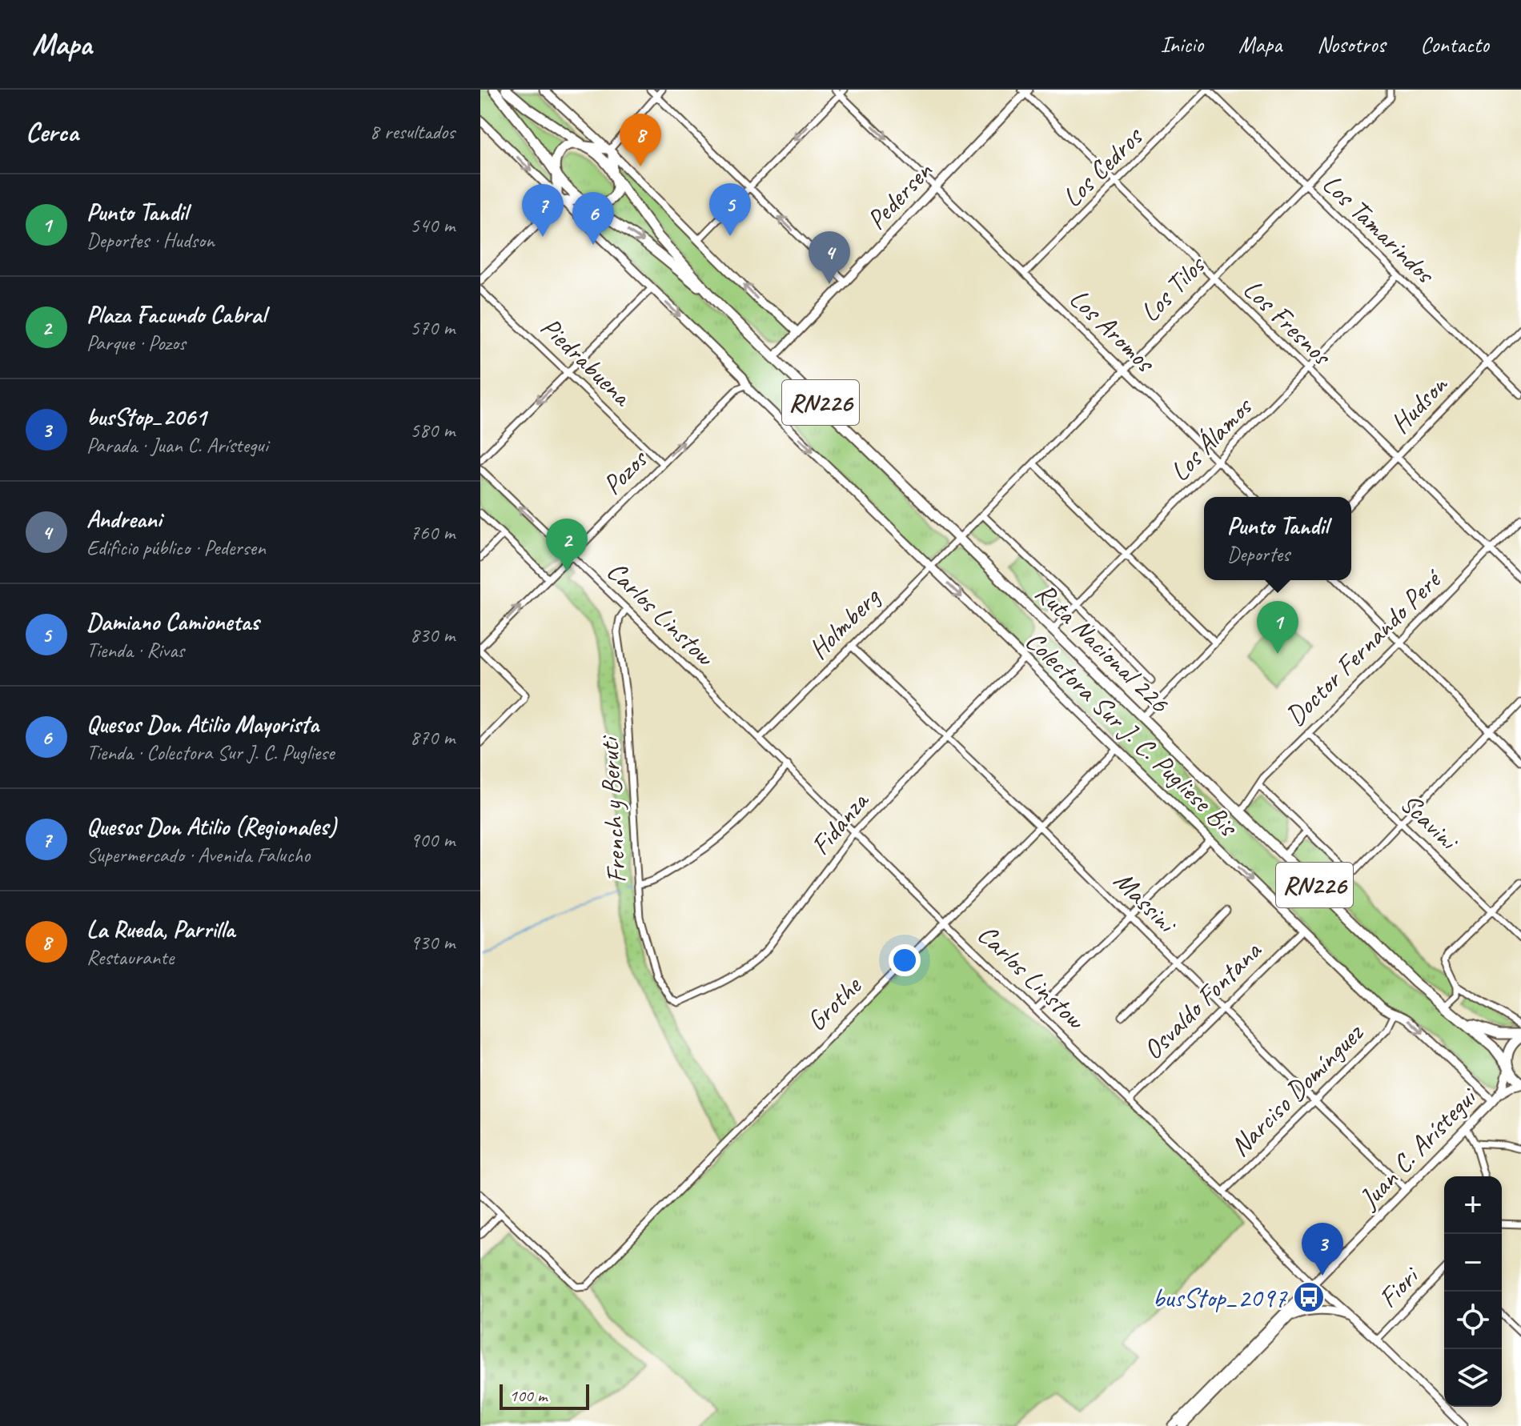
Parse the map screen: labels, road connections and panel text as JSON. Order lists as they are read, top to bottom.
{
  "streets": {
    "highway": ["RN226", "Ruta Nacional 226"],
    "main road": [
      "Pedersen",
      "Carlos Linstow",
      "Colectora Sur J. C. Pugliese Bis",
      "Juan C. Arístegui"
    ],
    "street": [
      "Los Cedros",
      "Los Tamarindos",
      "Los Tilos",
      "Los Fresnos",
      "Los Aromos",
      "Piedrabuena",
      "Hudson",
      "Los Álamos",
      "Pozos",
      "Holmberg",
      "Doctor Fernando Peré",
      "French y Beruti",
      "Scavini",
      "Fidanza",
      "Massini",
      "Osvaldo Fontana",
      "Grothe",
      "Narciso Domínguez",
      "Fiori"
    ]
  },
  "crossings": [
    ["Los Cedros", "Los Tamarindos"],
    ["Los Cedros", "Los Fresnos"],
    ["Los Cedros", "Los Aromos"],
    ["Pedersen", "Los Fresnos"],
    ["Pedersen", "Los Aromos"],
    ["Pedersen", "Ruta Nacional 226"],
    ["Los Tamarindos", "Los Tilos"],
    ["Los Tamarindos", "Hudson"],
    ["Los Tamarindos", "Los Álamos"],
    ["Los Tilos", "Los Fresnos"],
    ["Los Tilos", "Los Aromos"],
    ["Los Tilos", "Holmberg"],
    ["Los Tilos", "Ruta Nacional 226"],
    ["Los Fresnos", "Hudson"],
    ["Los Fresnos", "Los Álamos"],
    ["Los Fresnos", "Doctor Fernando Peré"],
    ["Los Aromos", "Los Álamos"],
    ["Piedrabuena", "Pozos"],
    ["Los Álamos", "Ruta Nacional 226"],
    ["Pozos", "Carlos Linstow"],
    ["Pozos", "Colectora Sur J. C. Pugliese Bis"],
    ["Carlos Linstow", "Holmberg"],
    ["Carlos Linstow", "French y Beruti"],
    ["Carlos Linstow", "Fidanza"],
    ["Carlos Linstow", "Osvaldo Fontana"],
    ["Carlos Linstow", "Grothe"],
    ["Carlos Linstow", "Narciso Domínguez"],
    ["Carlos Linstow", "Juan C. Arístegui"],
    ["Carlos Linstow", "Fiori"],
    ["Holmberg", "Ruta Nacional 226"],
    ["Holmberg", "Colectora Sur J. C. Pugliese Bis"],
    ["Holmberg", "Massini"],
    ["Ruta Nacional 226", "Doctor Fernando Peré"],
    ["Ruta Nacional 226", "Juan C. Arístegui"],
    ["Doctor Fernando Peré", "Scavini"],
    ["Colectora Sur J. C. Pugliese Bis", "Fidanza"],
    ["Colectora Sur J. C. Pugliese Bis", "Osvaldo Fontana"],
    ["Colectora Sur J. C. Pugliese Bis", "Grothe"],
    ["Colectora Sur J. C. Pugliese Bis", "Narciso Domínguez"],
    ["Colectora Sur J. C. Pugliese Bis", "Juan C. Arístegui"],
    ["French y Beruti", "Fidanza"],
    ["Fidanza", "Massini"],
    ["Massini", "Osvaldo Fontana"],
    ["Massini", "Grothe"],
    ["Massini", "Narciso Domínguez"],
    ["Massini", "Juan C. Arístegui"]
  ],
  "one_way": ["Pozos", "Colectora Sur J. C. Pugliese Bis"],
  "places": {
    "bus stop": ["busStop_2097"]
  },
  "scale_bar": "100 m",
  "page": {
    "header": "Mapa",
    "nav": [
      "Inicio",
      "Mapa",
      "Nosotros",
      "Contacto"
    ],
    "heading": ["Cerca", "8 resultados"],
    "pins": [
      "8",
      "5",
      "7",
      "6",
      "4",
      "2",
      "1",
      "3"
    ],
    "list": [
      {
        "mark": "1",
        "name": "Punto Tandil",
        "note": "Deportes · Hudson",
        "value": "540 m"
      },
      {
        "mark": "2",
        "name": "Plaza Facundo Cabral",
        "note": "Parque · Pozos",
        "value": "570 m"
      },
      {
        "mark": "3",
        "name": "busStop_2061",
        "note": "Parada · Juan C. Arístegui",
        "value": "580 m"
      },
      {
        "mark": "4",
        "name": "Andreani",
        "note": "Edificio público · Pedersen",
        "value": "760 m"
      },
      {
        "mark": "5",
        "name": "Damiano Camionetas",
        "note": "Tienda · Rivas",
        "value": "830 m"
      },
      {
        "mark": "6",
        "name": "Quesos Don Atilio Mayorista",
        "note": "Tienda · Colectora Sur J. C. Pugliese",
        "value": "870 m"
      },
      {
        "mark": "7",
        "name": "Quesos Don Atilio (Regionales)",
        "note": "Supermercado · Avenida Falucho",
        "value": "900 m"
      },
      {
        "mark": "8",
        "name": "La Rueda, Parrilla",
        "note": "Restaurante",
        "value": "930 m"
      }
    ],
    "popup": ["Punto Tandil", "Deportes"],
    "map_buttons": ["+", "−"],
    "scale": "100 m"
  }
}
